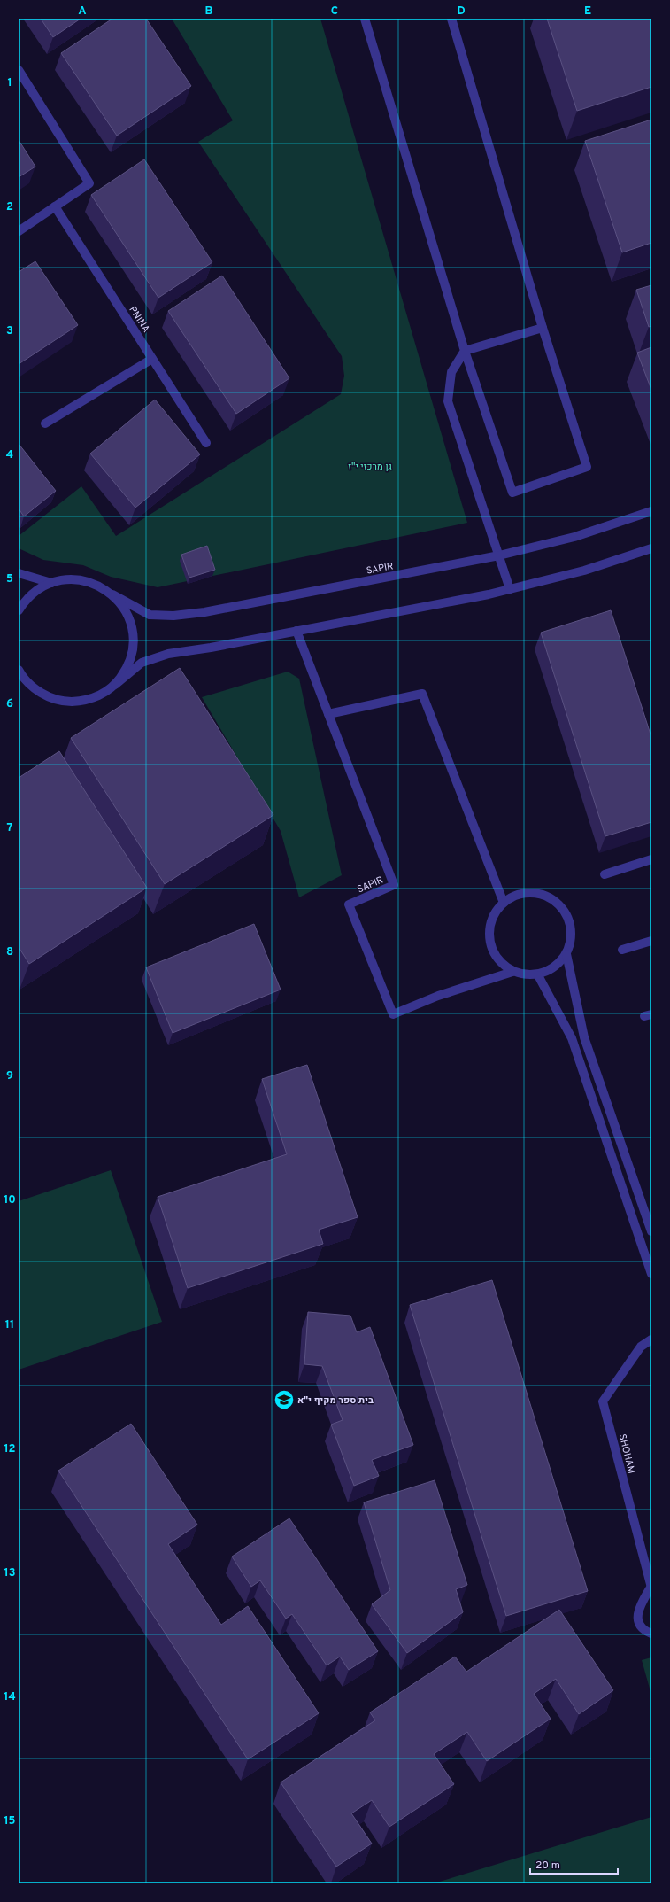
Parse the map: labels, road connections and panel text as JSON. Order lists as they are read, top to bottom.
{
  "streets": {
    "street": ["PNINA", "SAPIR", "SHOHAM"]
  },
  "parks": ["גן מרכזי י\"ז"],
  "places": {
    "school or university": ["בית ספר מקיף י\"א"]
  },
  "scale_bar": "20 m",
  "grid": {
    "columns": [
      "A",
      "B",
      "C",
      "D",
      "E"
    ],
    "rows": [
      "1",
      "2",
      "3",
      "4",
      "5",
      "6",
      "7",
      "8",
      "9",
      "10",
      "11",
      "12",
      "13",
      "14",
      "15"
    ]
  }
}
